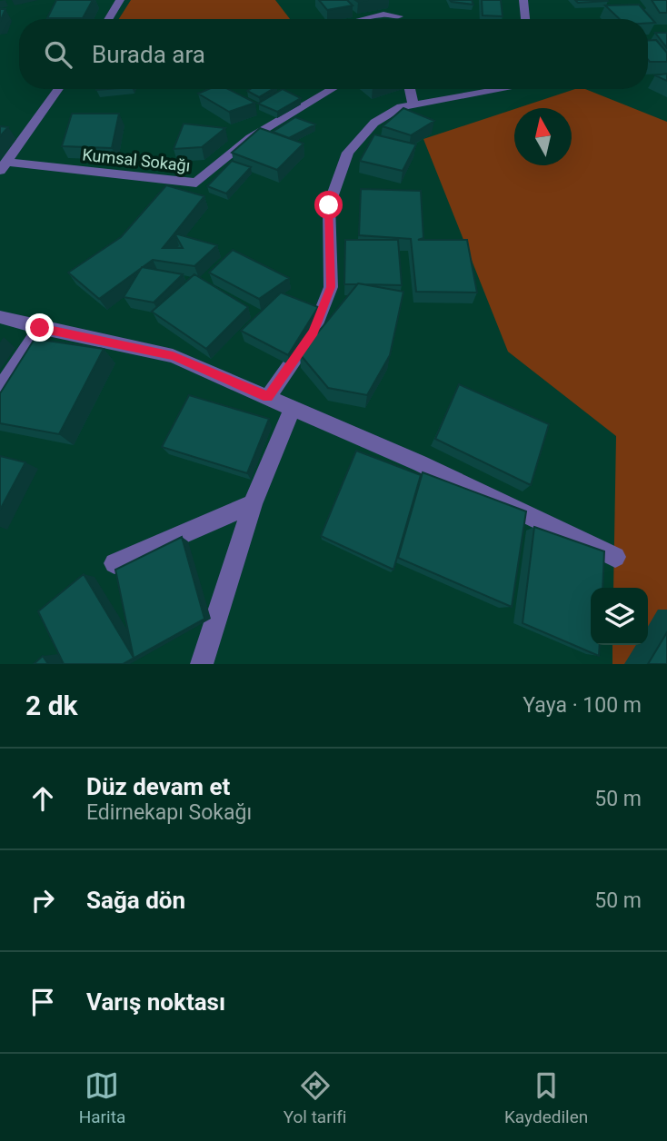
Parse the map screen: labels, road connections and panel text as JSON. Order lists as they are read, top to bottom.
{
  "streets": {
    "street": ["Kumsal Sokağı"]
  },
  "north": "top",
  "page": {
    "search": "Burada ara",
    "heading": ["2 dk", "Yaya · 100 m"],
    "list": [
      ["Düz devam et", "Edirnekapı Sokağı", "50 m"],
      ["Sağa dön", "50 m"],
      "Varış noktası"
    ],
    "nav": ["Harita", "Yol tarifi", "Kaydedilen"]
  }
}
